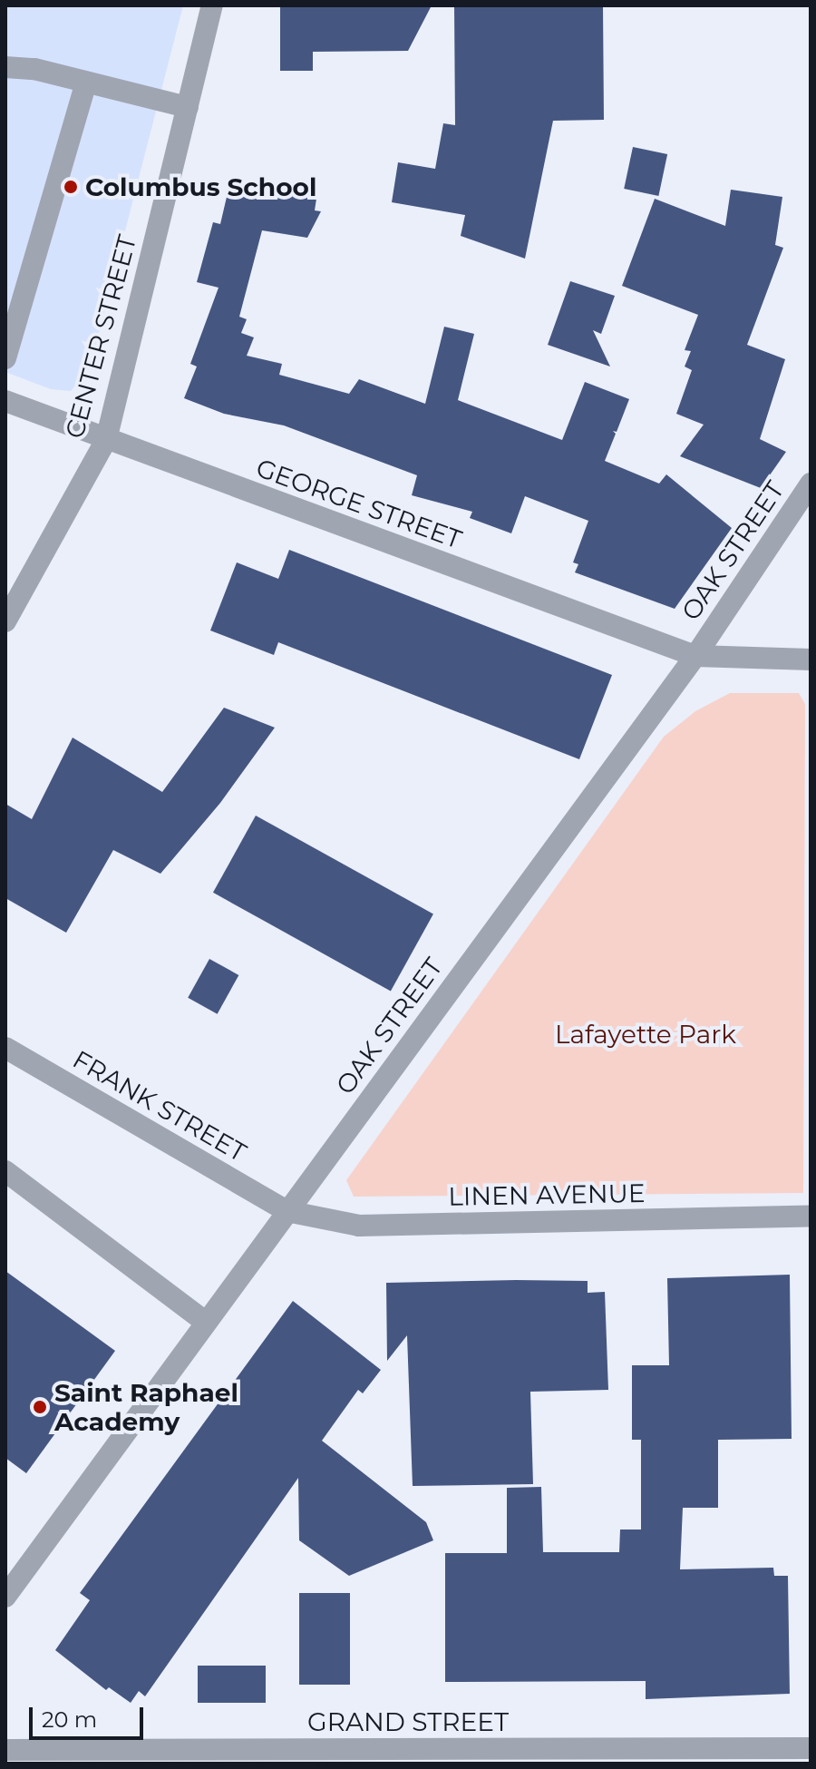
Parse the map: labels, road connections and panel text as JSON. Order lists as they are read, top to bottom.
{
  "streets": {
    "street": [
      "CENTER STREET",
      "GEORGE STREET",
      "OAK STREET",
      "FRANK STREET",
      "LINEN AVENUE",
      "GRAND STREET"
    ]
  },
  "crossings": [
    ["CENTER STREET", "GEORGE STREET"],
    ["GEORGE STREET", "OAK STREET"],
    ["OAK STREET", "FRANK STREET"],
    ["OAK STREET", "LINEN AVENUE"],
    ["FRANK STREET", "LINEN AVENUE"]
  ],
  "parks": ["Lafayette Park"],
  "places": ["Columbus School", "Saint Raphael Academy"],
  "scale_bar": "20 m"
}
